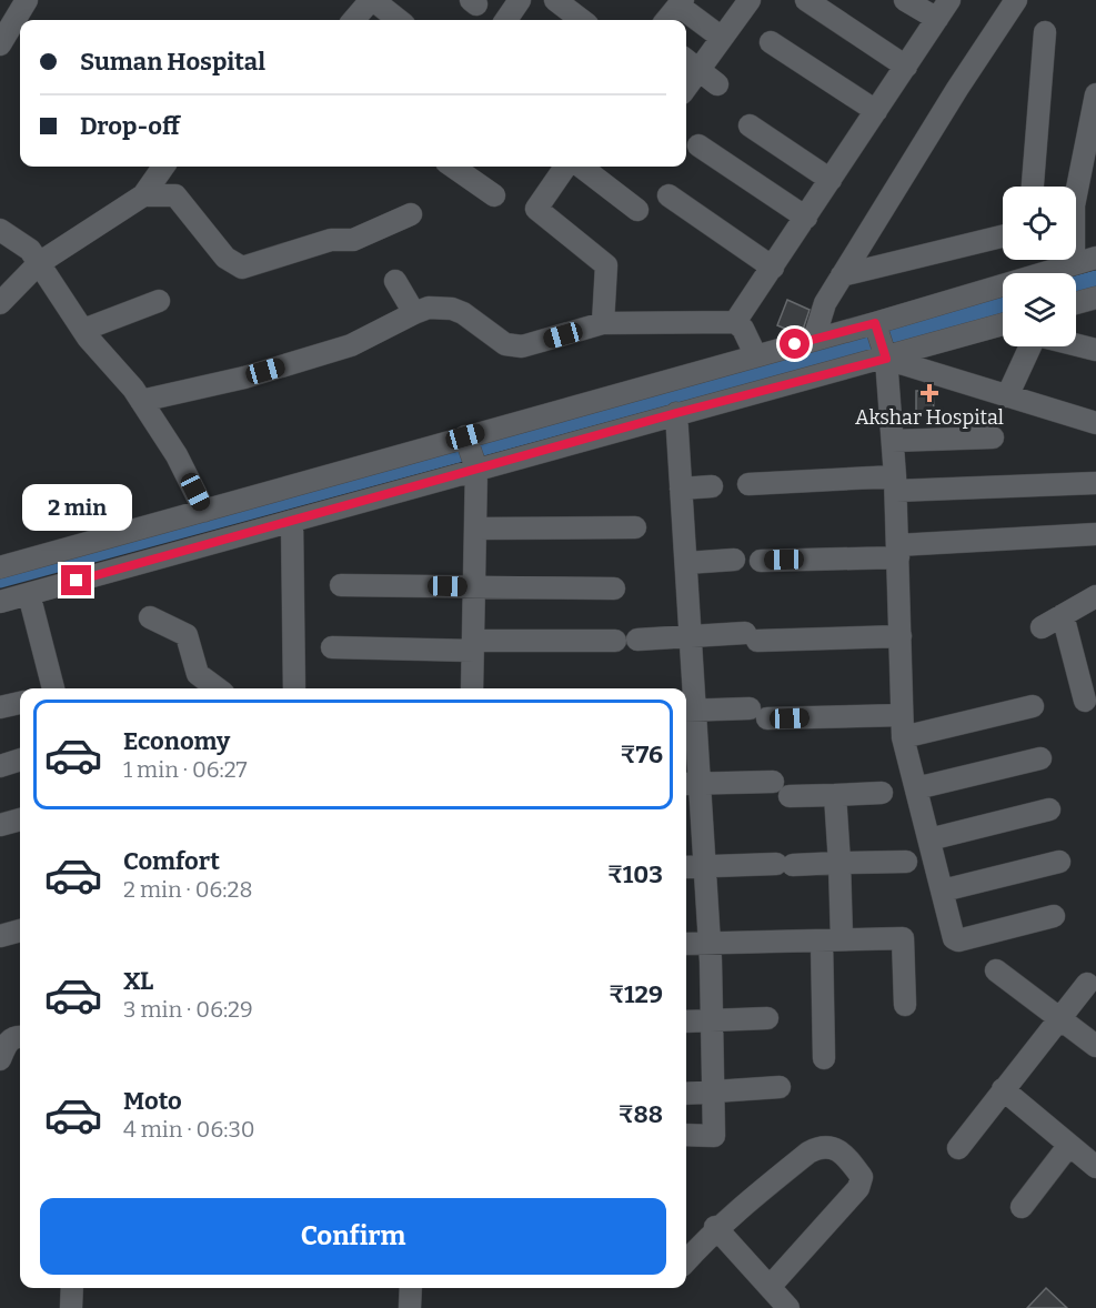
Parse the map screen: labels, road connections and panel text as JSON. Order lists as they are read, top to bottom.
{
  "places": {
    "health": ["Akshar Hospital"]
  },
  "page": {
    "banner": ["Suman Hospital", "Drop-off"],
    "bubble": "2 min",
    "list": [
      {
        "name": "Economy",
        "note": "1 min · 06:27",
        "value": "₹76"
      },
      {
        "name": "Comfort",
        "note": "2 min · 06:28",
        "value": "₹103"
      },
      {
        "name": "XL",
        "note": "3 min · 06:29",
        "value": "₹129"
      },
      {
        "name": "Moto",
        "note": "4 min · 06:30",
        "value": "₹88"
      }
    ],
    "buttons": "Confirm"
  }
}
